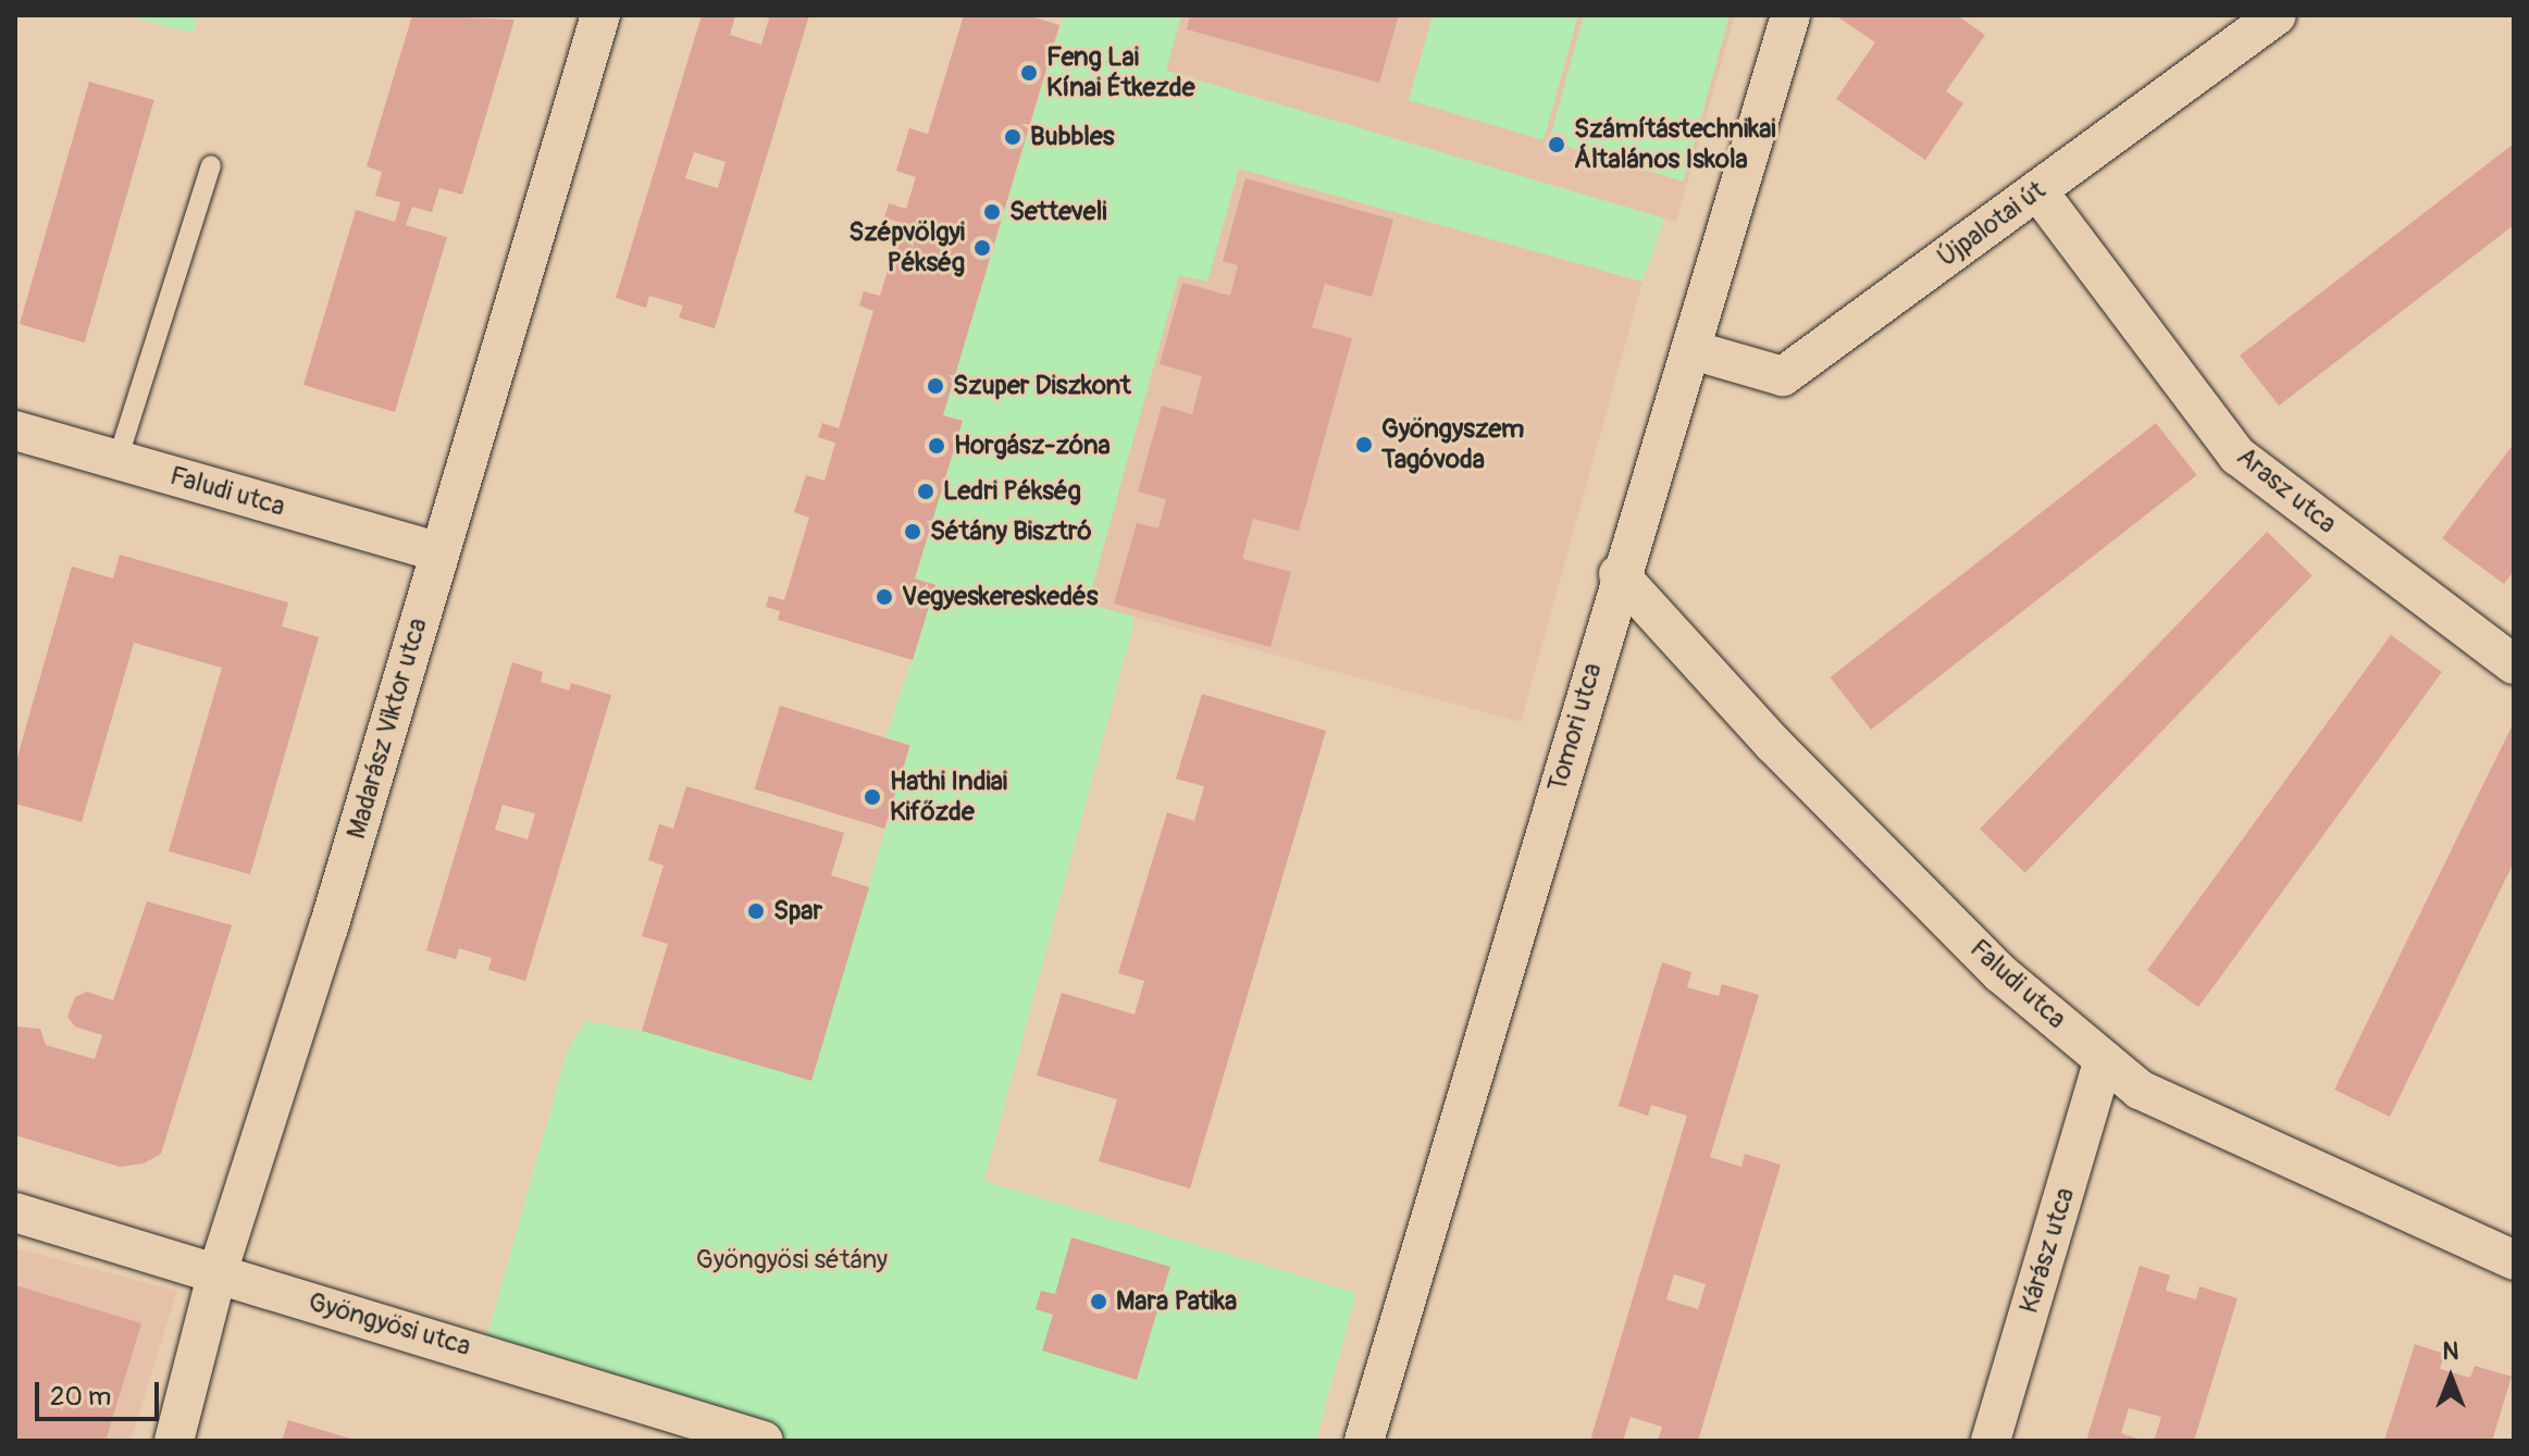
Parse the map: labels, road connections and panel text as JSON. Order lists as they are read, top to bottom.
{
  "streets": {
    "street": [
      "Újpalotai út",
      "Arasz utca",
      "Faludi utca",
      "Tomori utca",
      "Madarász Viktor utca",
      "Kárász utca",
      "Gyöngyösi utca"
    ]
  },
  "crossings": [
    ["Újpalotai út", "Arasz utca"],
    ["Újpalotai út", "Tomori utca"],
    ["Faludi utca", "Tomori utca"],
    ["Faludi utca", "Madarász Viktor utca"],
    ["Faludi utca", "Kárász utca"],
    ["Madarász Viktor utca", "Gyöngyösi utca"]
  ],
  "parks": ["Gyöngyösi sétány"],
  "places": [
    "Feng Lai Kínai Étkezde",
    "Bubbles",
    "Számítástechnikai Általános Iskola",
    "Setteveli",
    "Szépvölgyi Pékség",
    "Szuper Diszkont",
    "Gyöngyszem Tagóvoda",
    "Horgász-zóna",
    "Ledri Pékség",
    "Sétány Bisztró",
    "Vegyeskereskedés",
    "Hathi Indiai Kifőzde",
    "Spar",
    "Mara Patika"
  ],
  "scale_bar": "20 m",
  "north": "top"
}
